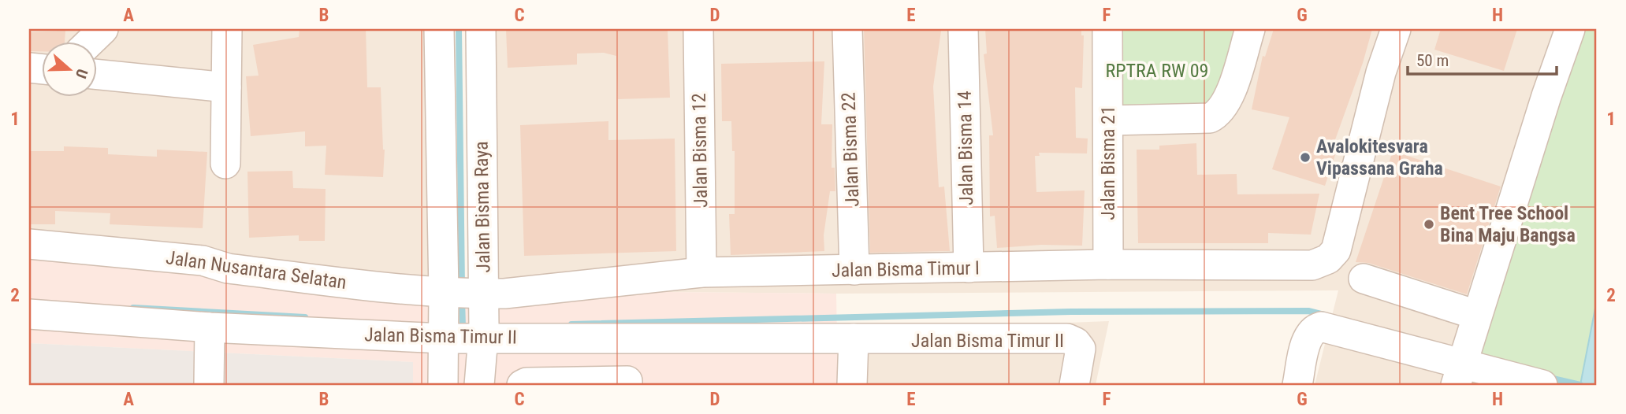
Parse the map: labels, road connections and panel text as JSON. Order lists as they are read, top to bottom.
{
  "streets": {
    "street": [
      "Jalan Bisma 14",
      "Jalan Bisma 22",
      "Jalan Bisma 12",
      "Jalan Bisma 21",
      "Jalan Bisma Raya",
      "Jalan Bisma Timur I",
      "Jalan Nusantara Selatan",
      "Jalan Bisma Timur II"
    ]
  },
  "crossings": [
    ["Jalan Bisma 14", "Jalan Bisma Timur I"],
    ["Jalan Bisma 22", "Jalan Bisma Timur I"],
    ["Jalan Bisma 12", "Jalan Bisma Timur I"],
    ["Jalan Bisma 21", "Jalan Bisma Timur I"],
    ["Jalan Bisma Raya", "Jalan Bisma Timur I"],
    ["Jalan Bisma Raya", "Jalan Nusantara Selatan"],
    ["Jalan Bisma Raya", "Jalan Bisma Timur II"],
    ["Jalan Bisma Timur I", "Jalan Nusantara Selatan"],
    ["Jalan Bisma Timur I", "Jalan Bisma Timur II"],
    ["Jalan Nusantara Selatan", "Jalan Bisma Timur II"]
  ],
  "parks": ["RPTRA RW 09"],
  "places": ["Avalokitesvara Vipassana Graha", "Bent Tree School Bina Maju Bangsa"],
  "scale_bar": "50 m",
  "north": "right",
  "grid": {
    "columns": [
      "A",
      "B",
      "C",
      "D",
      "E",
      "F",
      "G",
      "H"
    ],
    "rows": ["1", "2"]
  }
}
